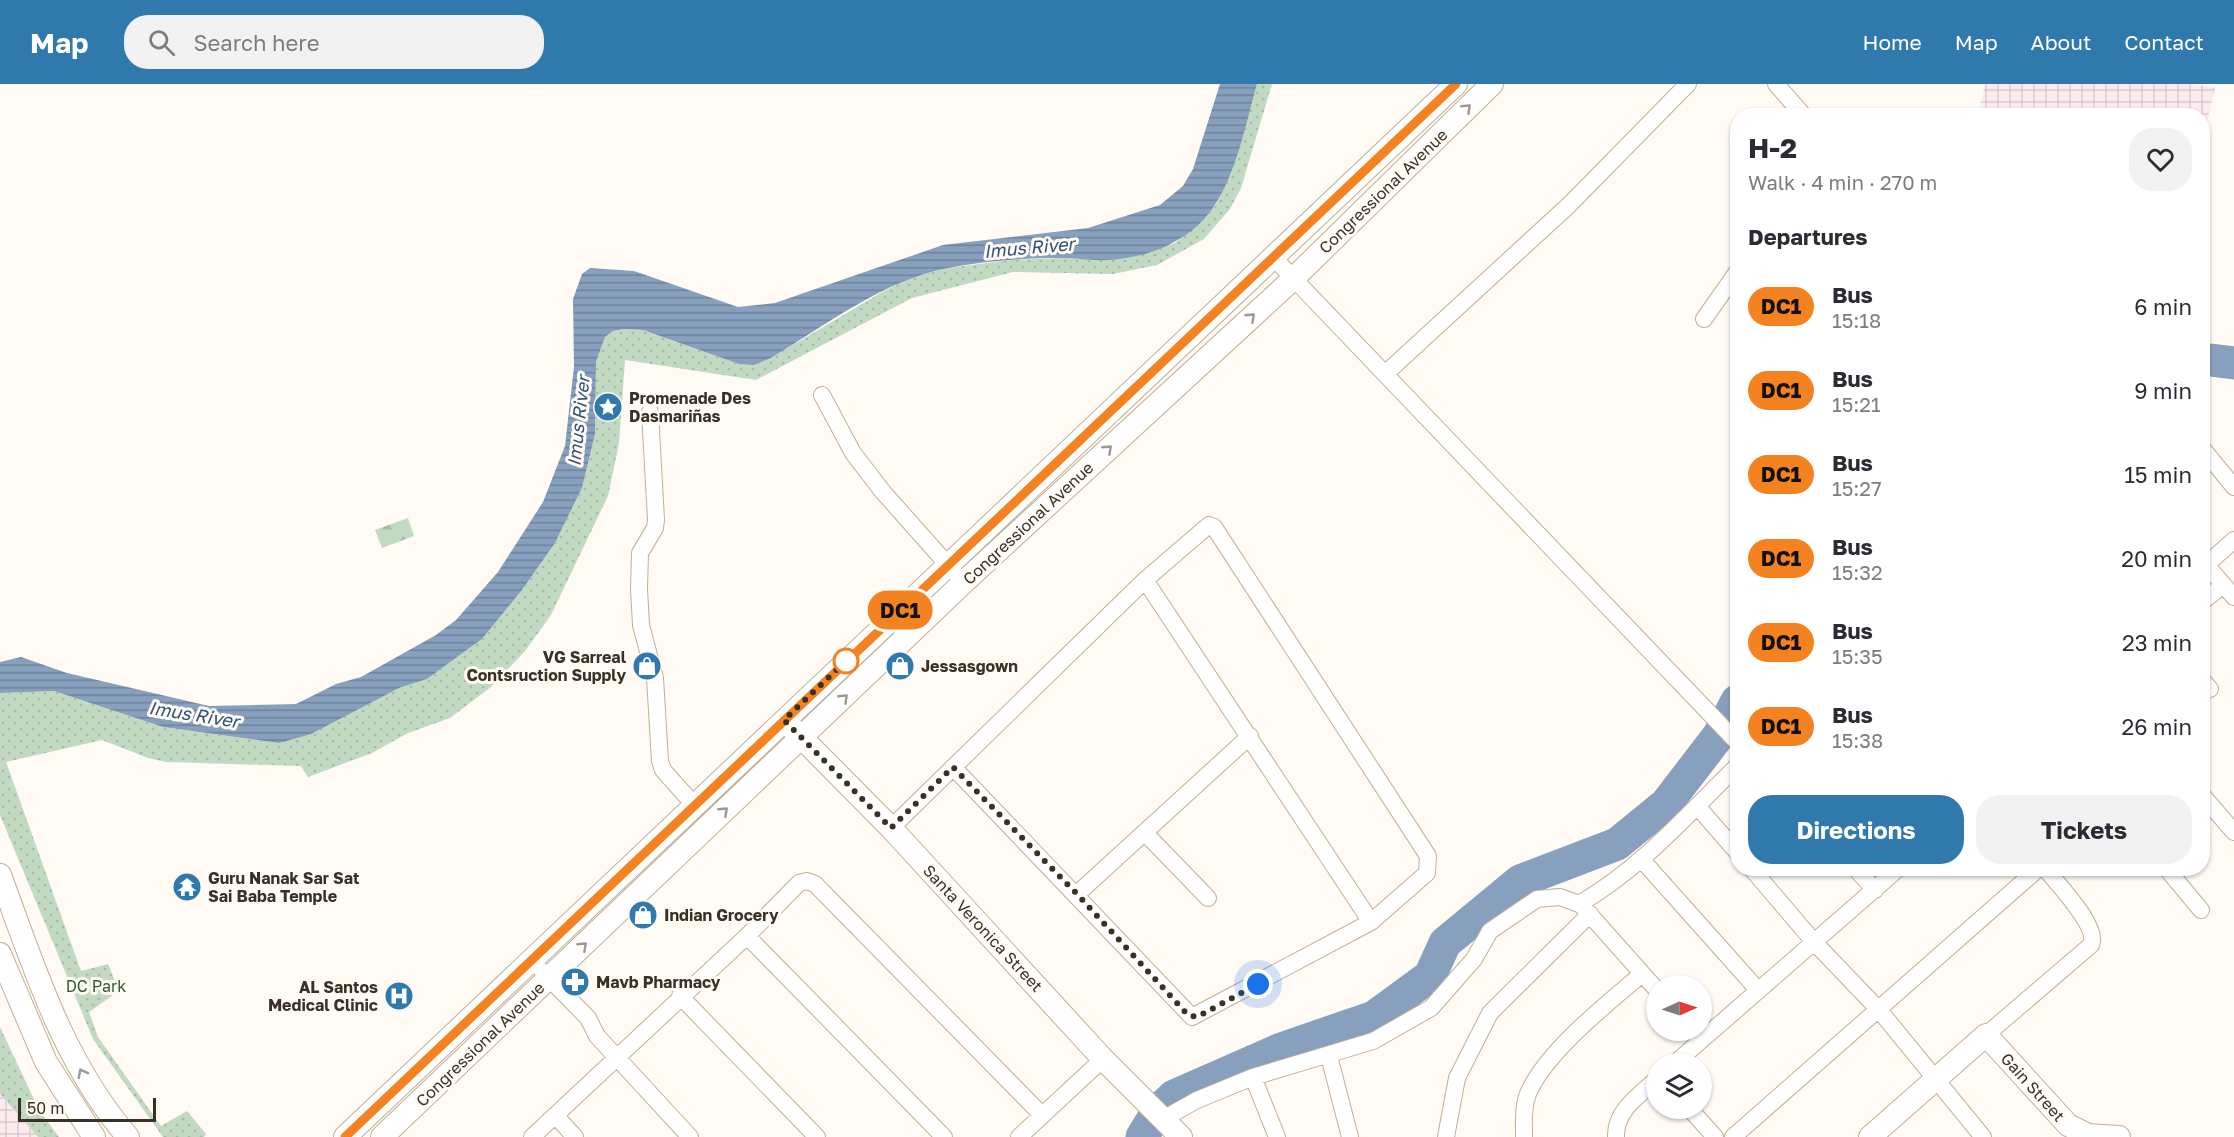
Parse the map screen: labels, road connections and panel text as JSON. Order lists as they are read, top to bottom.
{
  "streets": {
    "main road": ["Congressional Avenue", "Santa Veronica Street", "Gain Street"]
  },
  "crossings": [
    ["Congressional Avenue", "Santa Veronica Street"]
  ],
  "water": ["Imus River"],
  "parks": ["DC Park"],
  "places": {
    "place": ["Promenade Des Dasmariñas"],
    "shop": ["VG Sarreal Contsruction Supply", "Jessasgown", "Indian Grocery"],
    "temple": ["Guru Nanak Sar Sat Sai Baba Temple"],
    "pharmacy": ["Mavb Pharmacy"],
    "hospital": ["AL Santos Medical Clinic"]
  },
  "lines": ["bus line DC1"],
  "scale_bar": "50 m",
  "north": "right",
  "page": {
    "header": "Map",
    "search": "Search here",
    "nav": [
      "Home",
      "Map",
      "About",
      "Contact"
    ],
    "on_map": "DC1",
    "heading": [
      ["H-2", "Walk · 4 min · 270 m"],
      "Departures"
    ],
    "list": [
      {
        "mark": "DC1",
        "name": "Bus",
        "note": "15:18",
        "value": "6 min"
      },
      {
        "mark": "DC1",
        "name": "Bus",
        "note": "15:21",
        "value": "9 min"
      },
      {
        "mark": "DC1",
        "name": "Bus",
        "note": "15:27",
        "value": "15 min"
      },
      {
        "mark": "DC1",
        "name": "Bus",
        "note": "15:32",
        "value": "20 min"
      },
      {
        "mark": "DC1",
        "name": "Bus",
        "note": "15:35",
        "value": "23 min"
      },
      {
        "mark": "DC1",
        "name": "Bus",
        "note": "15:38",
        "value": "26 min"
      }
    ],
    "buttons": ["Directions", "Tickets"],
    "scale": "50 m"
  }
}
